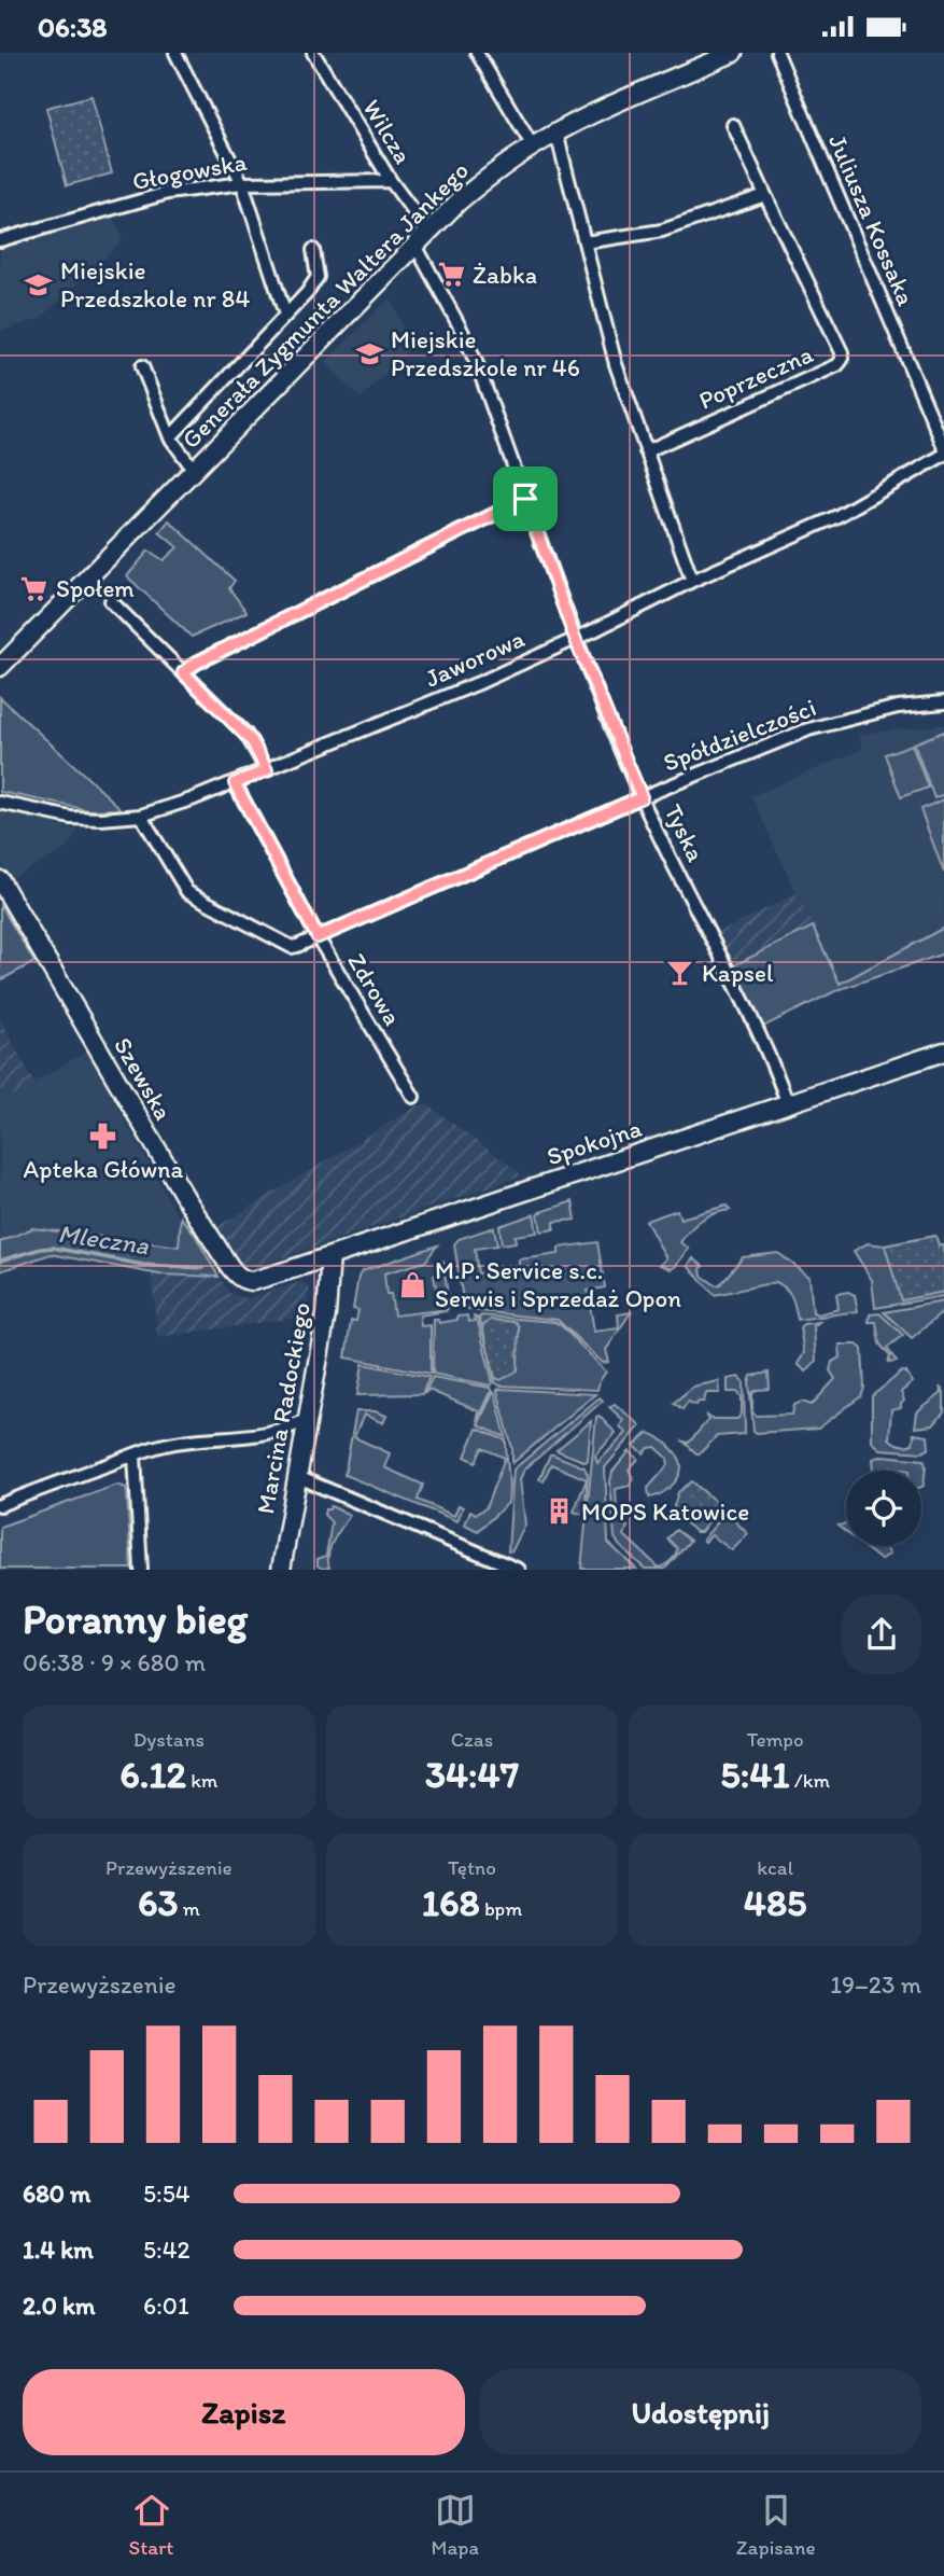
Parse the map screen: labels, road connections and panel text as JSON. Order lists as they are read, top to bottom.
{
  "streets": {
    "street": [
      "Wilcza",
      "Głogowska",
      "Juliusza Kossaka",
      "Generała Zygmunta Waltera Jankego",
      "Poprzeczna",
      "Jaworowa",
      "Spółdzielczości",
      "Tyska",
      "Zdrowa",
      "Szewska",
      "Spokojna",
      "Marcina Radockiego"
    ]
  },
  "crossings": [
    ["Wilcza", "Głogowska"],
    ["Wilcza", "Generała Zygmunta Waltera Jankego"],
    ["Wilcza", "Tyska"],
    ["Generała Zygmunta Waltera Jankego", "Tyska"],
    ["Jaworowa", "Spółdzielczości"],
    ["Jaworowa", "Tyska"],
    ["Jaworowa", "Zdrowa"],
    ["Spółdzielczości", "Tyska"],
    ["Spółdzielczości", "Zdrowa"],
    ["Tyska", "Spokojna"],
    ["Szewska", "Spokojna"],
    ["Spokojna", "Marcina Radockiego"]
  ],
  "water": ["Mleczna"],
  "places": {
    "supermarket": ["Żabka", "Społem"],
    "school or university": ["Miejskie Przedszkole nr 84", "Miejskie Przedszkole nr 46"],
    "bar": ["Kapsel"],
    "pharmacy": ["Apteka Główna"],
    "shop": ["M.P. Service s.c. Serwis i Sprzedaż Opon"],
    "building": ["MOPS Katowice"]
  },
  "page": {
    "status": "06:38",
    "heading": ["Poranny bieg", "06:38 · 9 × 680 m"],
    "stats": [
      ["Dystans", "6.12 km"],
      ["Czas", "34:47"],
      ["Tempo", "5:41 /km"],
      ["Przewyższenie", "63 m"],
      ["Tętno", "168 bpm"],
      ["kcal", "485"]
    ],
    "chart": ["Przewyższenie", "19–23 m"],
    "list": [
      {
        "name": "680 m",
        "note": "5:54"
      },
      {
        "name": "1.4 km",
        "note": "5:42"
      },
      {
        "name": "2.0 km",
        "note": "6:01"
      }
    ],
    "buttons": ["Zapisz", "Udostępnij"],
    "tabs": ["Start", "Mapa", "Zapisane"]
  }
}
